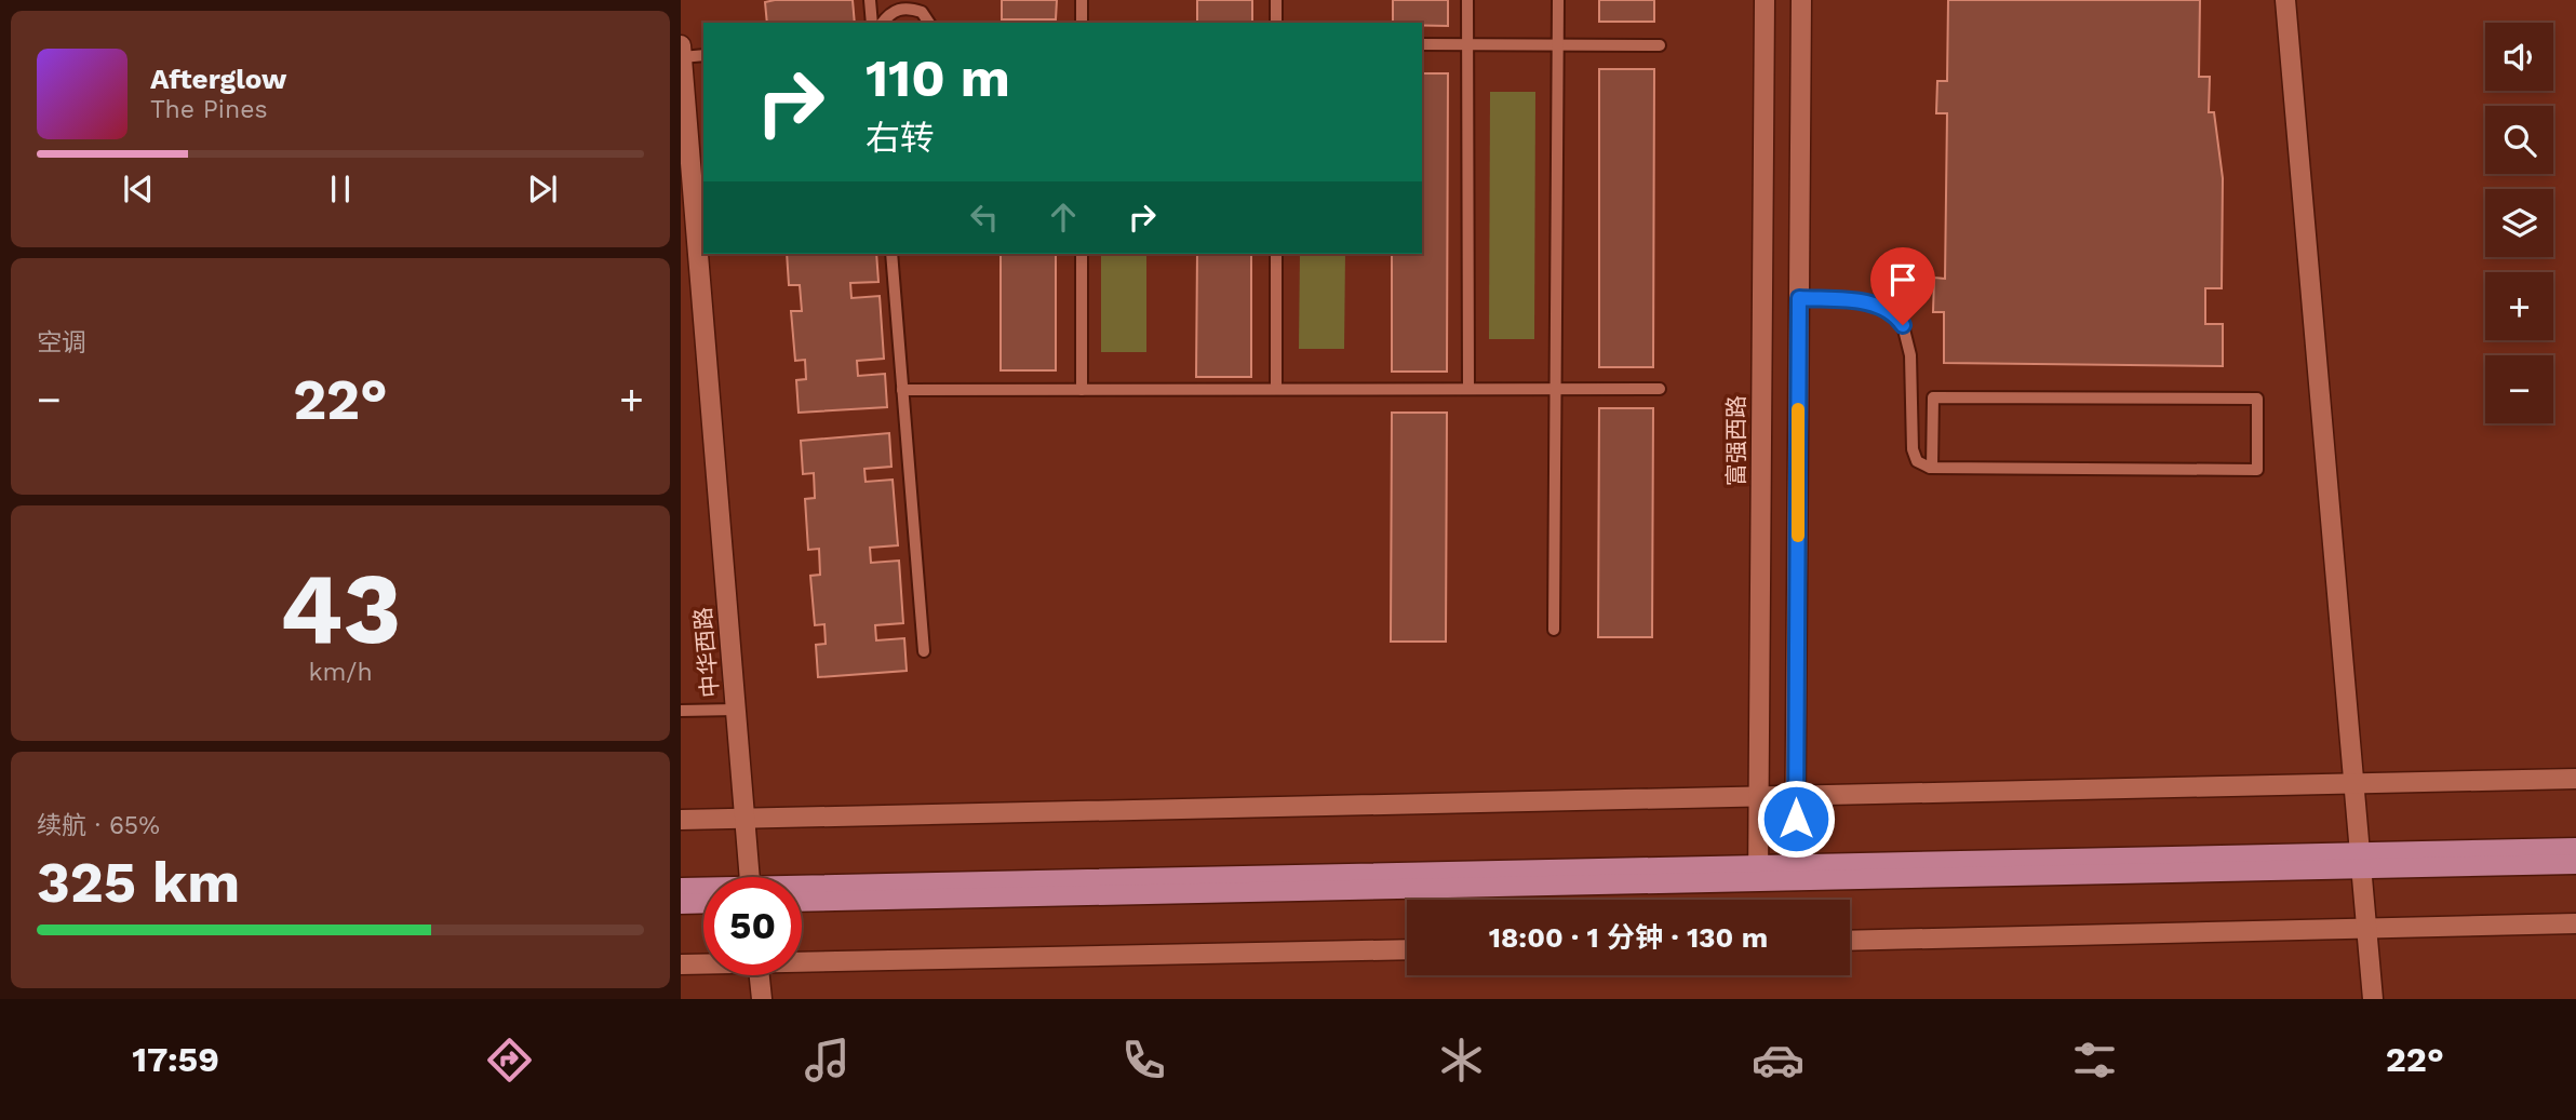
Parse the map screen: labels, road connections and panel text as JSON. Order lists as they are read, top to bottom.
{
  "streets": {
    "street": ["富强西路", "中华西路"]
  },
  "page": {
    "map_buttons": ["+", "−"],
    "turn": ["110 m", "右转"],
    "song": ["Afterglow", "The Pines"],
    "tile": [
      "空调",
      ["43", "km/h"],
      ["续航 · 65%", "325 km"]
    ],
    "heat": ["−", "22°", "+"],
    "limit": "50",
    "trip": "18:00 · 1 分钟 · 130 m",
    "tabs": ["17:59", "22°"]
  }
}
